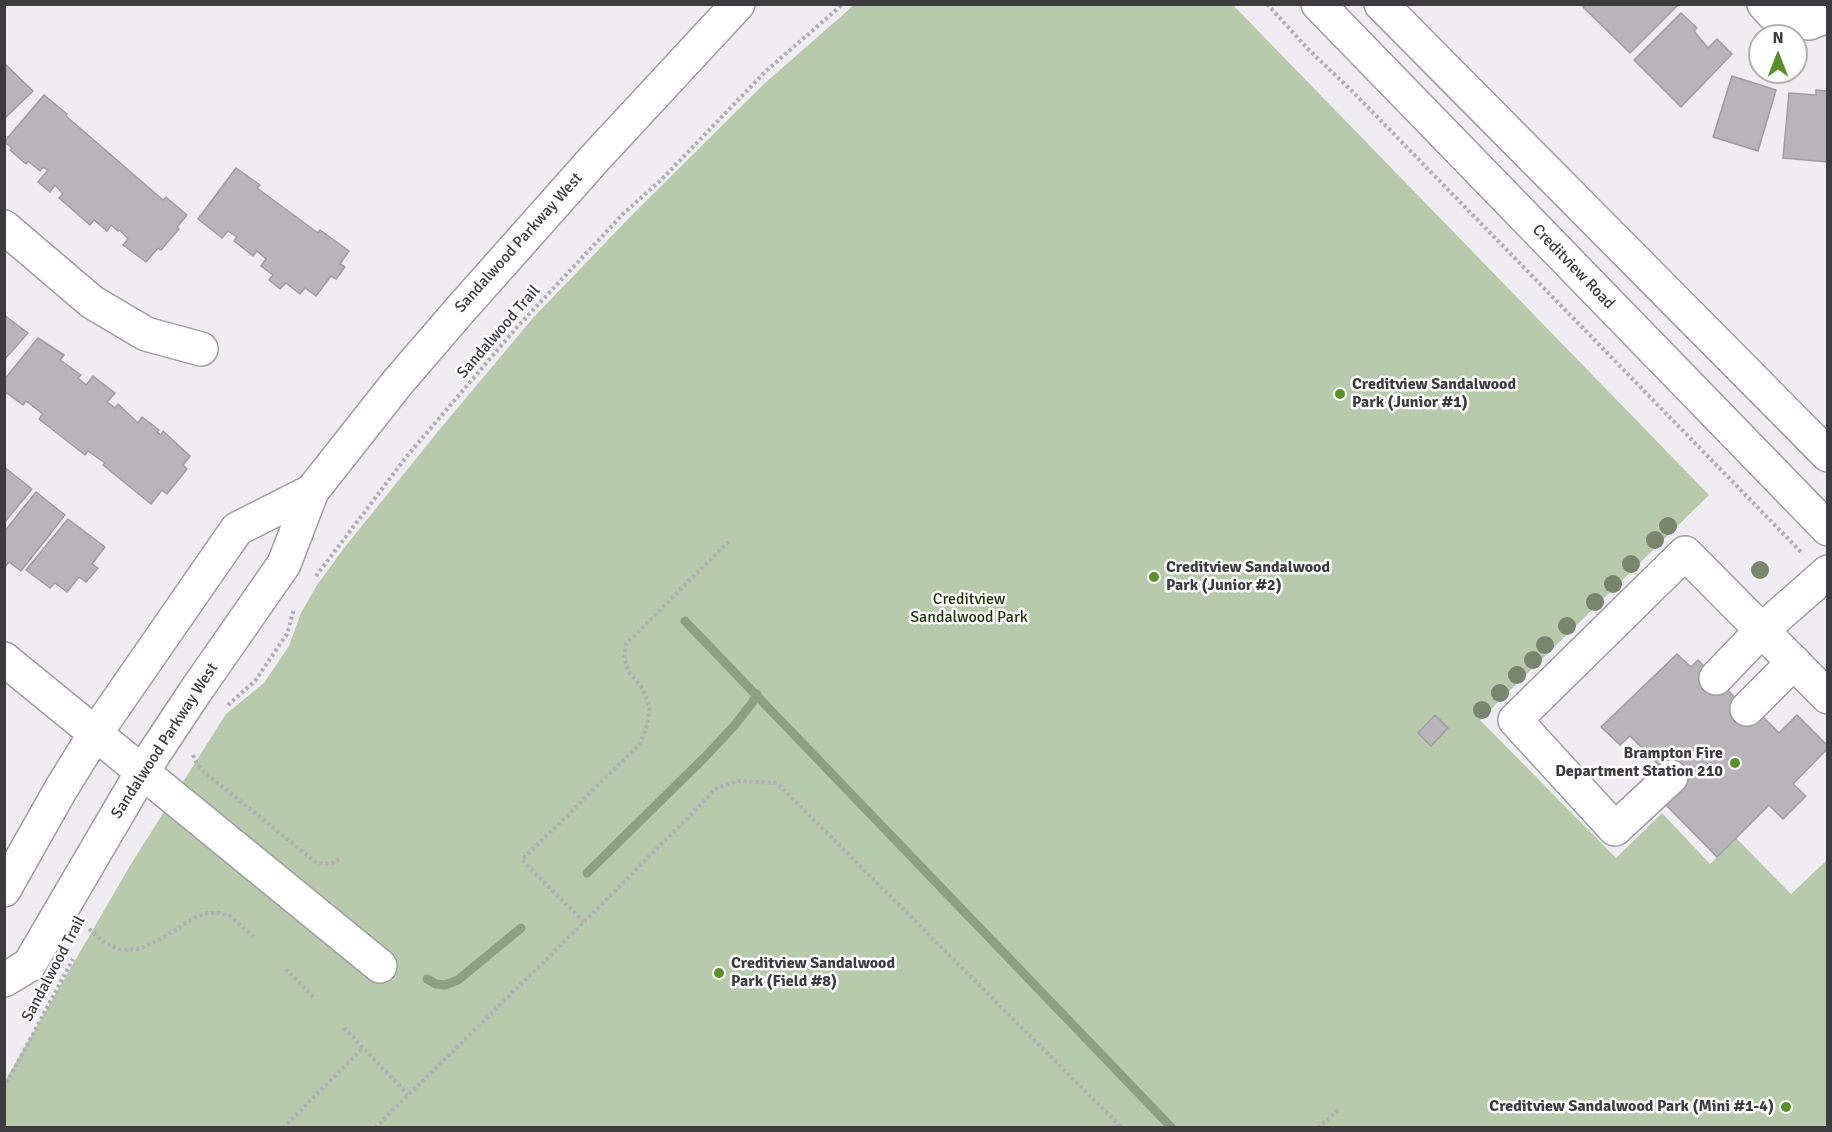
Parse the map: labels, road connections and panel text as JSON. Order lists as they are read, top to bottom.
{
  "streets": {
    "main road": ["Sandalwood Parkway West", "Creditview Road"],
    "path": ["Sandalwood Trail"]
  },
  "parks": ["Creditview Sandalwood Park"],
  "places": [
    "Creditview Sandalwood Park (Junior #1)",
    "Creditview Sandalwood Park (Junior #2)",
    "Brampton Fire Department Station 210",
    "Creditview Sandalwood Park (Field #8)",
    "Creditview Sandalwood Park (Mini #1-4)"
  ],
  "north": "top"
}
